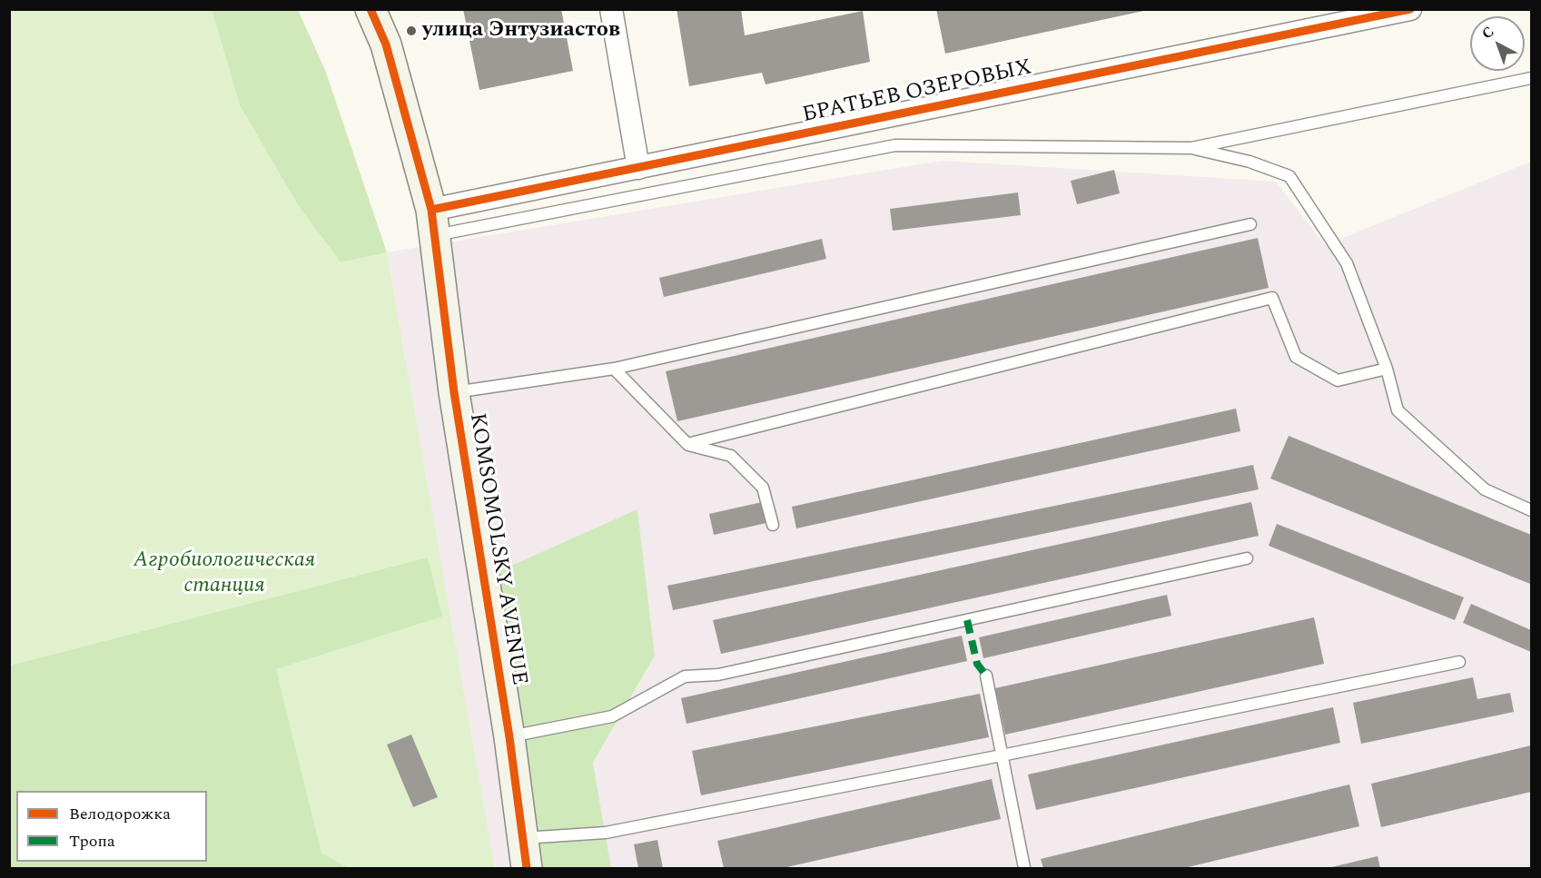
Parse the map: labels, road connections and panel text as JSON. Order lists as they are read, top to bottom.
{
  "streets": {
    "street": ["БРАТЬЕВ ОЗЕРОВЫХ", "KOMSOMOLSKY AVENUE"]
  },
  "crossings": [
    ["БРАТЬЕВ ОЗЕРОВЫХ", "KOMSOMOLSKY AVENUE"]
  ],
  "parks": ["Агробиологическая станция"],
  "places": ["улица Энтузиастов"],
  "legend": ["Велодорожка", "Тропа"],
  "north": "top left"
}
